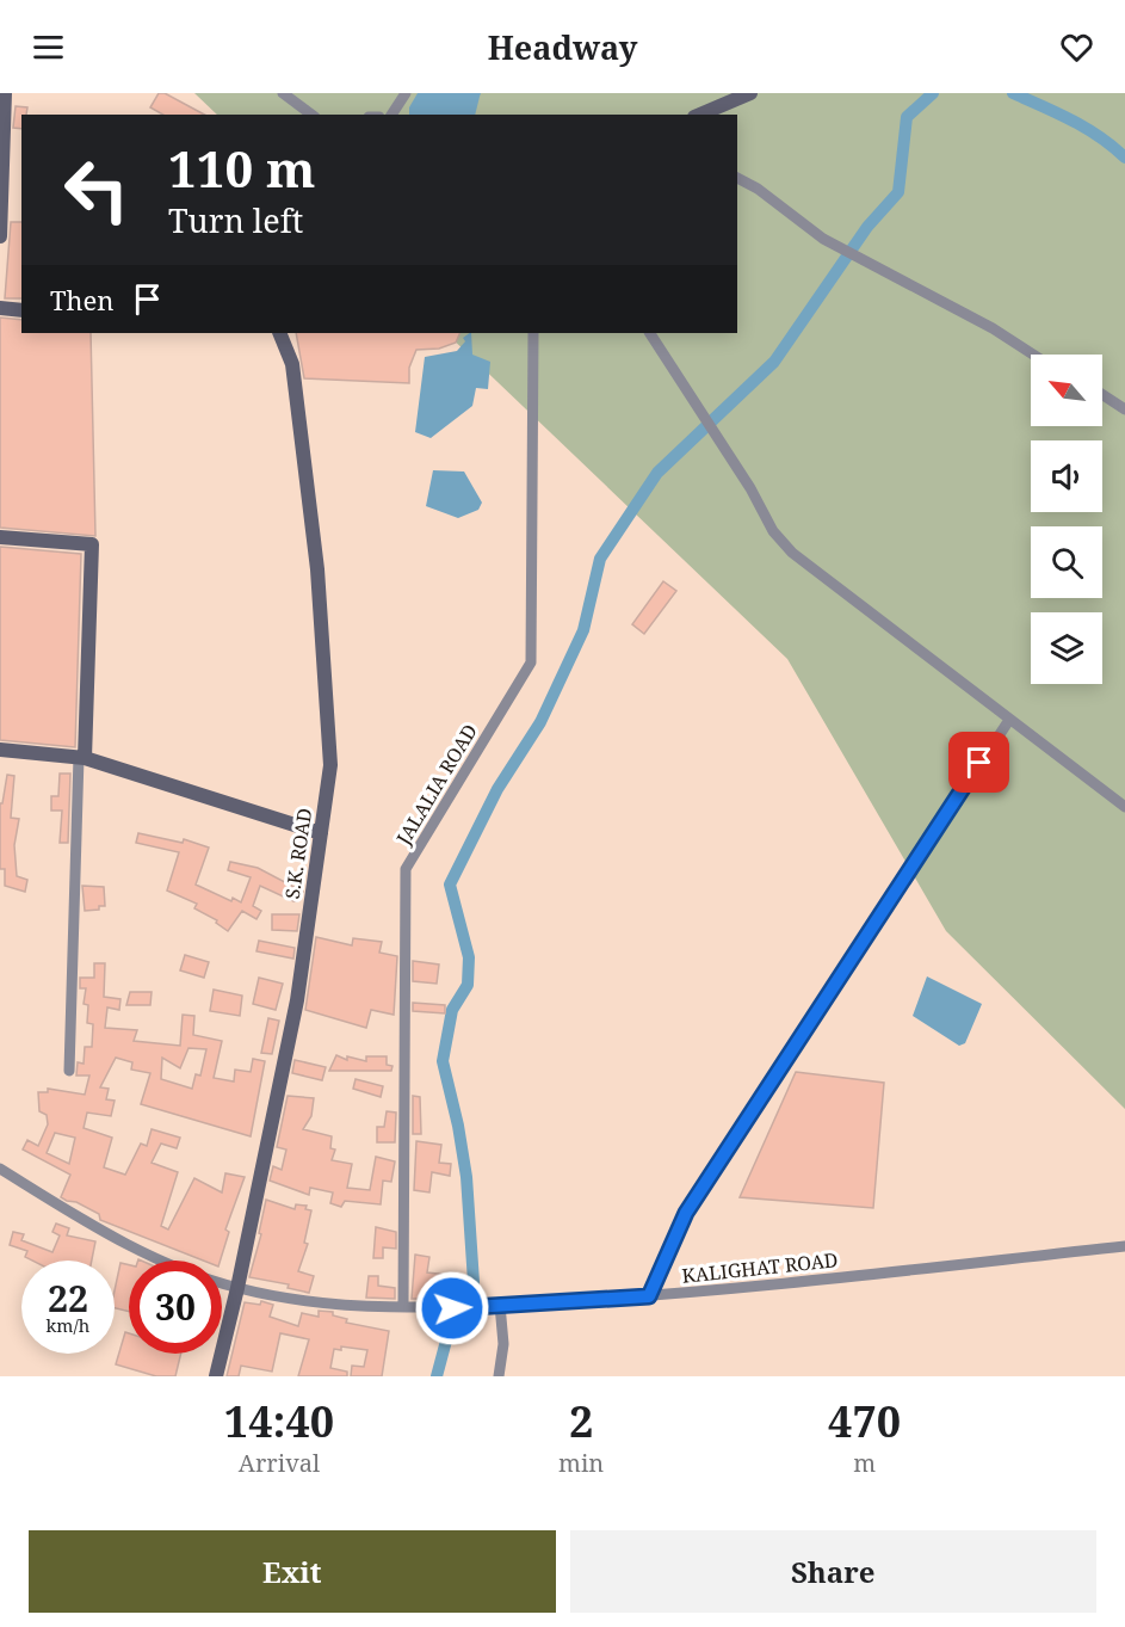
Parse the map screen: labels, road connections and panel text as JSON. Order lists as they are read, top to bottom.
{
  "streets": {
    "main road": ["S.K. ROAD"],
    "street": ["JALALIA ROAD", "KALIGHAT ROAD"]
  },
  "crossings": [
    ["JALALIA ROAD", "KALIGHAT ROAD"],
    ["S.K. ROAD", "KALIGHAT ROAD"]
  ],
  "north": "top left",
  "page": {
    "header": "Headway",
    "turn": ["110 m", "Turn left"],
    "then": "Then",
    "speed": "22 km/h",
    "limit": "30",
    "eta": [
      "14:40",
      "Arrival",
      "2",
      "min",
      "470",
      "m"
    ],
    "buttons": ["Exit", "Share"]
  }
}
